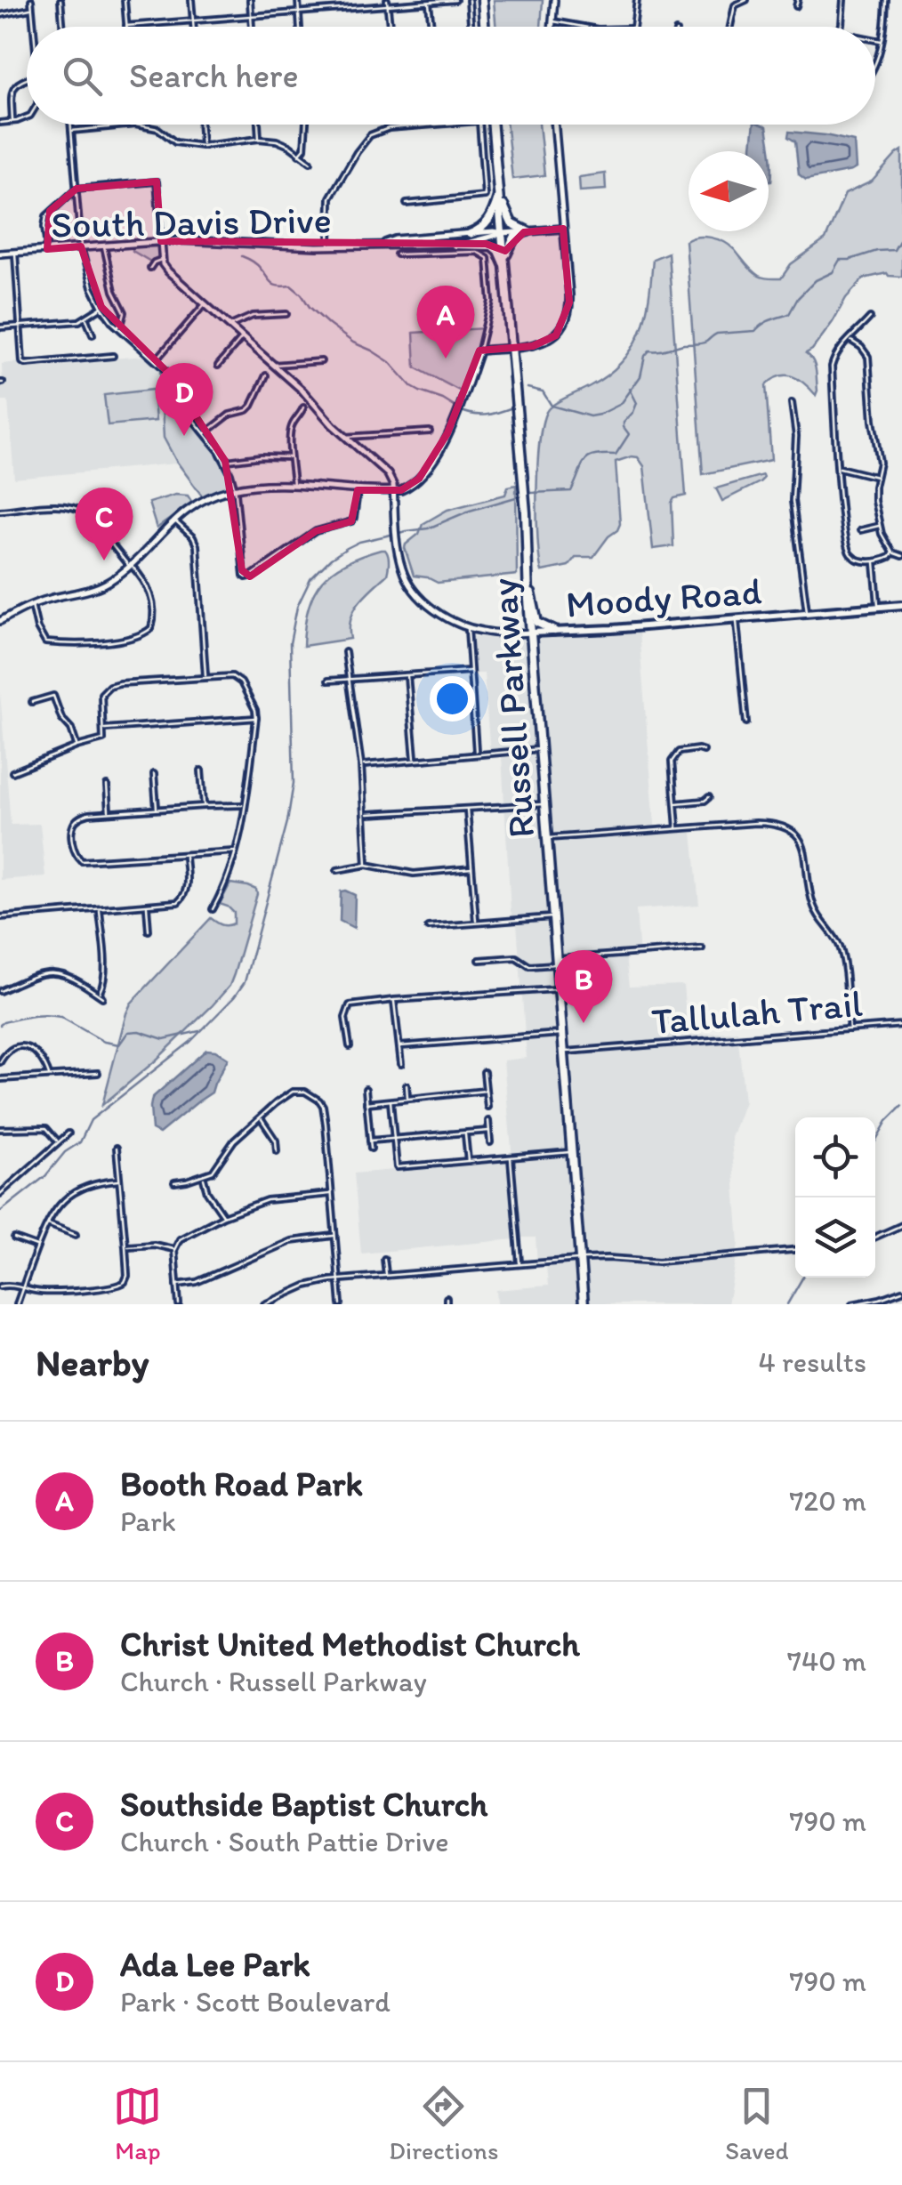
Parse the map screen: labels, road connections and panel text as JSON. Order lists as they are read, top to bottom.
{
  "streets": {
    "main road": ["Moody Road", "Russell Parkway"],
    "street": ["South Davis Drive", "Tallulah Trail"]
  },
  "crossings": [
    ["South Davis Drive", "Russell Parkway"],
    ["Moody Road", "Russell Parkway"],
    ["Russell Parkway", "Tallulah Trail"]
  ],
  "north": "left",
  "page": {
    "search": "Search here",
    "pins": [
      "A",
      "D",
      "C",
      "B"
    ],
    "heading": ["Nearby", "4 results"],
    "list": [
      {
        "mark": "A",
        "name": "Booth Road Park",
        "note": "Park",
        "value": "720 m"
      },
      {
        "mark": "B",
        "name": "Christ United Methodist Church",
        "note": "Church · Russell Parkway",
        "value": "740 m"
      },
      {
        "mark": "C",
        "name": "Southside Baptist Church",
        "note": "Church · South Pattie Drive",
        "value": "790 m"
      },
      {
        "mark": "D",
        "name": "Ada Lee Park",
        "note": "Park · Scott Boulevard",
        "value": "790 m"
      }
    ],
    "nav": ["Map", "Directions", "Saved"]
  }
}
